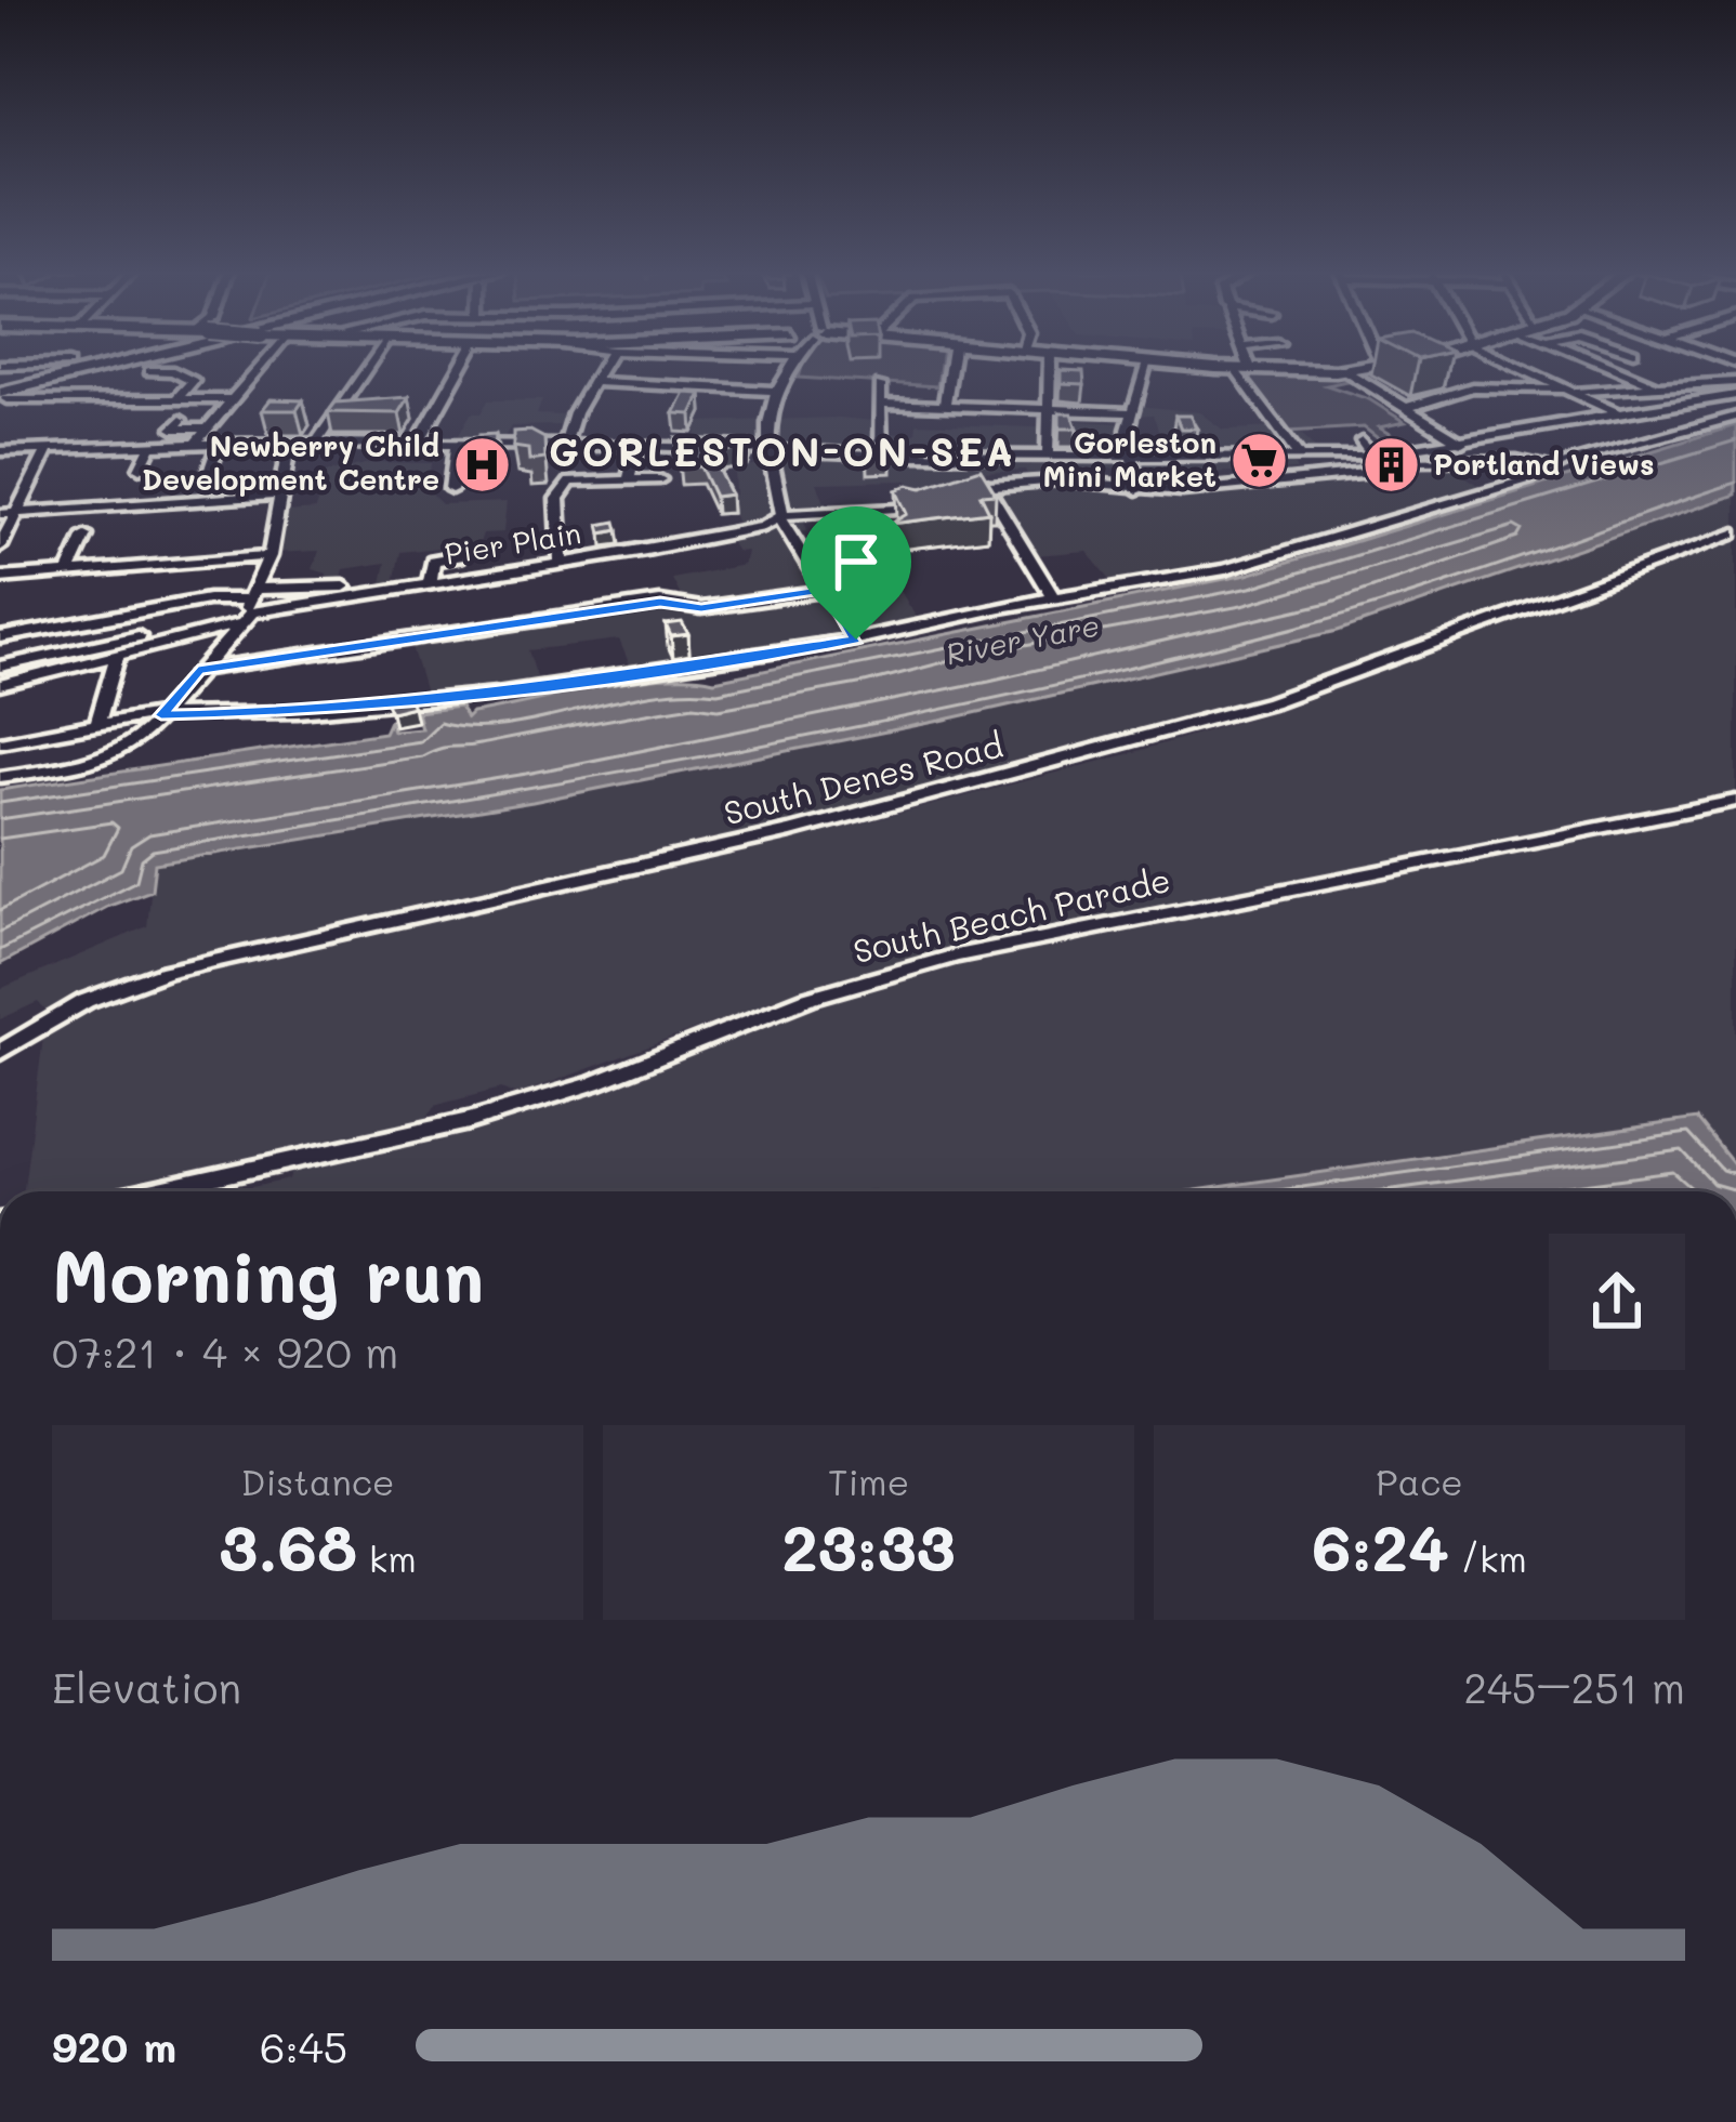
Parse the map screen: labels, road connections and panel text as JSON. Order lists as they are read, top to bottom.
{
  "streets": {
    "street": ["Pier Plain", "South Denes Road", "South Beach Parade"]
  },
  "districts": ["GORLESTON-ON-SEA"],
  "water": ["River Yare"],
  "places": {
    "supermarket": ["Gorleston Mini Market"],
    "hospital": ["Newberry Child Development Centre"],
    "building": ["Portland Views"]
  },
  "page": {
    "heading": ["Morning run", "07:21 · 4 × 920 m"],
    "stats": [
      ["Distance", "3.68 km"],
      ["Time", "23:33"],
      ["Pace", "6:24 /km"]
    ],
    "chart": ["Elevation", "245–251 m"],
    "list": [
      {
        "name": "920 m",
        "note": "6:45"
      }
    ]
  }
}
